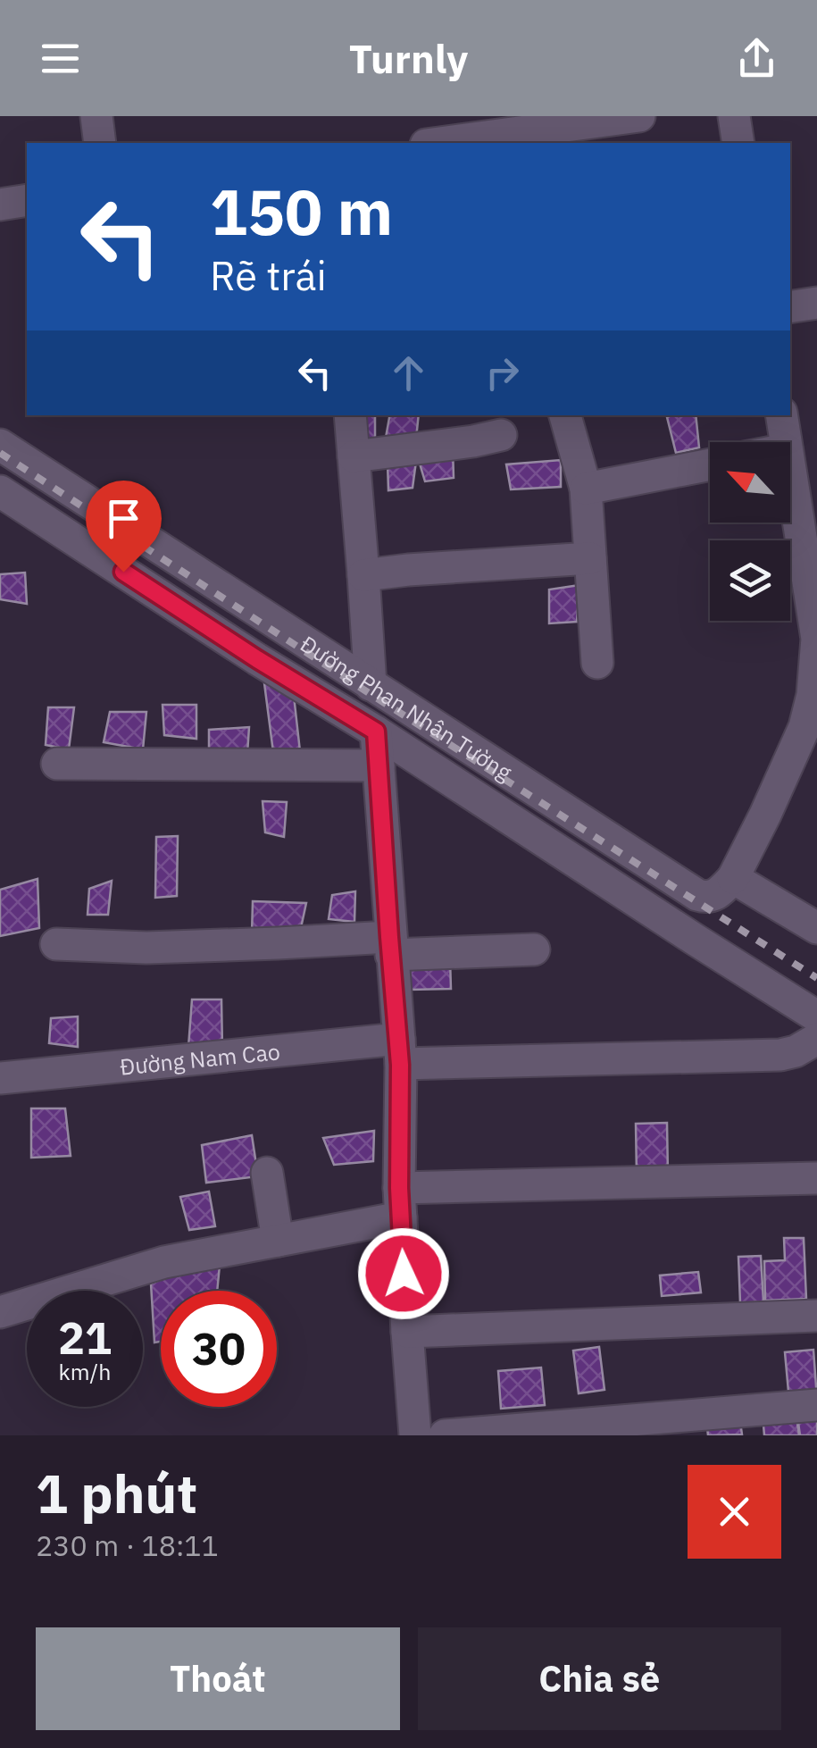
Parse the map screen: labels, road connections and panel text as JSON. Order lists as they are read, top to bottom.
{
  "streets": {
    "street": ["Đường Phan Nhân Tường", "Đường Nam Cao"]
  },
  "north": "top left",
  "page": {
    "header": "Turnly",
    "turn": ["150 m", "Rẽ trái"],
    "speed": "21 km/h",
    "limit": "30",
    "heading": ["1 phút", "230 m · 18:11"],
    "buttons": ["Thoát", "Chia sẻ"]
  }
}
